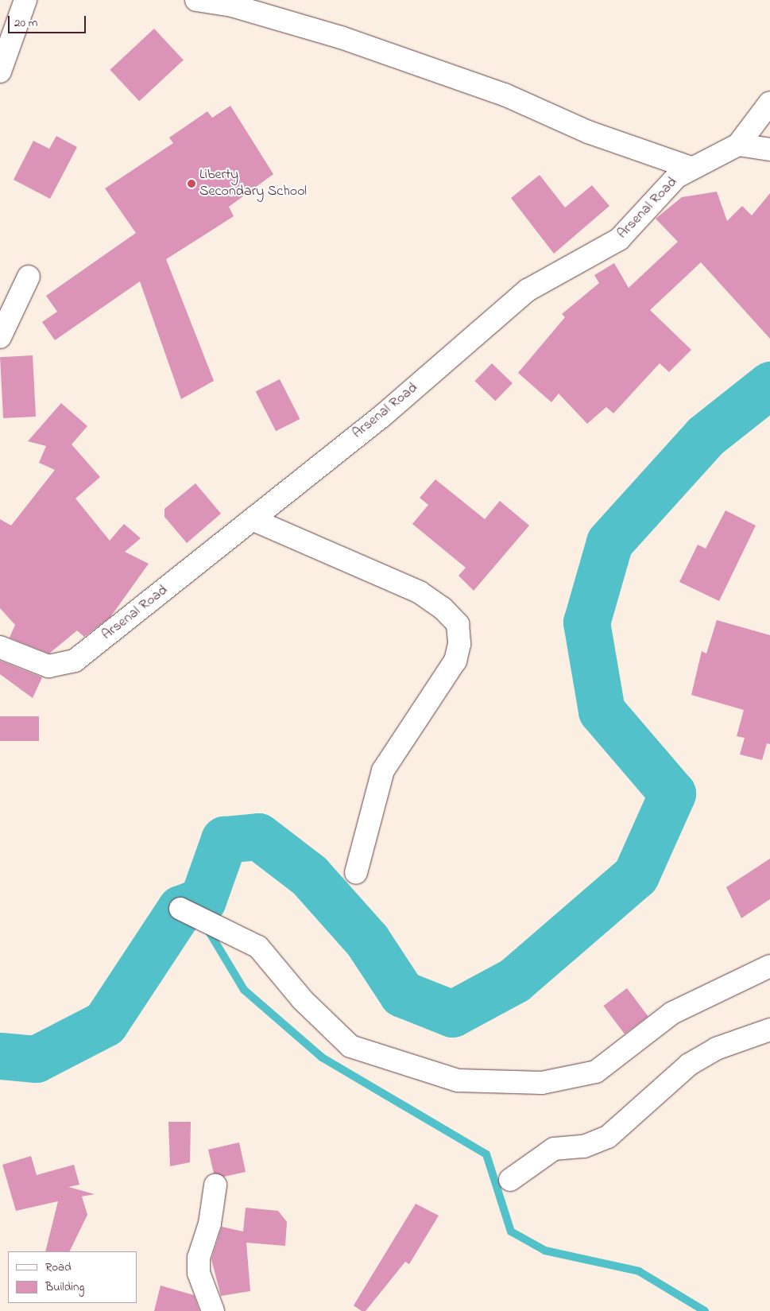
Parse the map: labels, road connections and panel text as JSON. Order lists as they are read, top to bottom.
{
  "streets": {
    "street": ["Arsenal Road"]
  },
  "places": ["Liberty Secondary School"],
  "legend": ["Road", "Building"],
  "scale_bar": "20 m"
}
